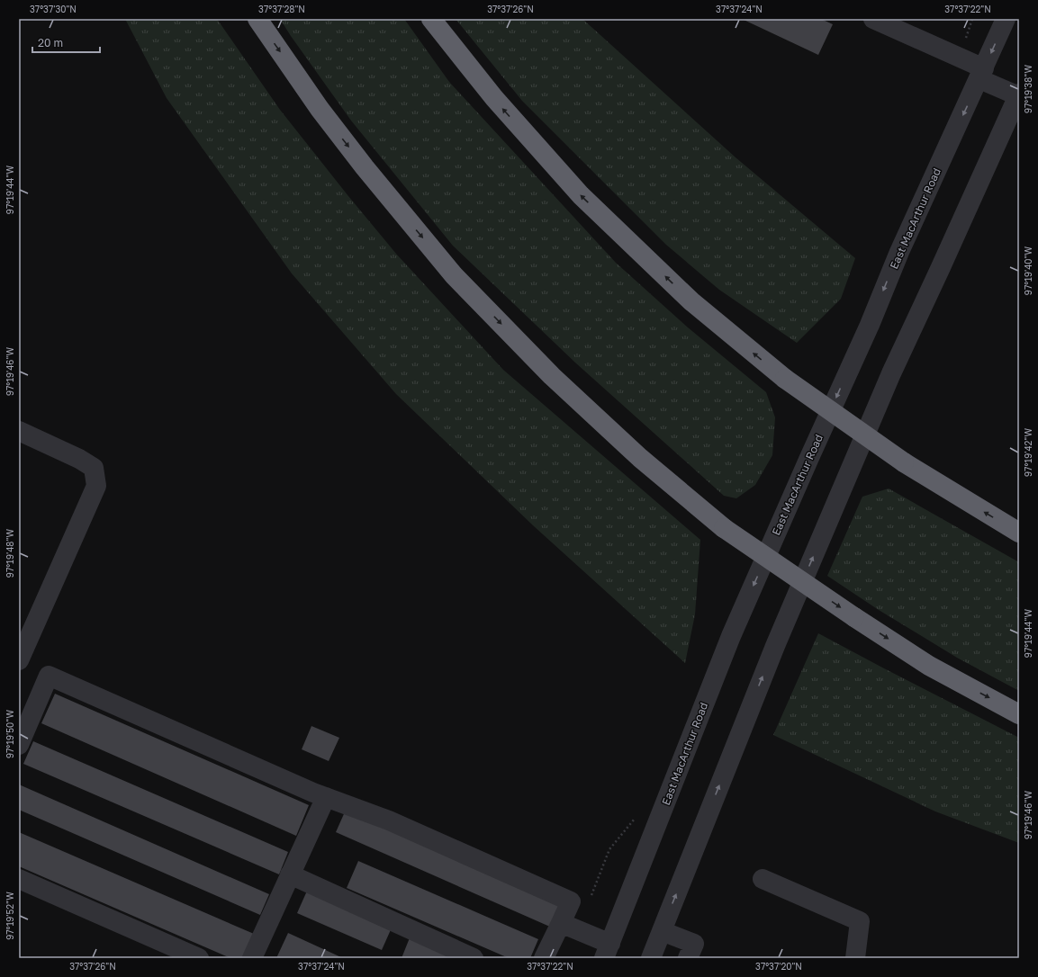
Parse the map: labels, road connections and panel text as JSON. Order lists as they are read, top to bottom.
{
  "streets": {
    "street": ["East MacArthur Road"]
  },
  "scale_bar": "20 m",
  "coordinates": [
    "37°37'30\"N",
    "37°37'28\"N",
    "37°37'26\"N",
    "37°37'24\"N",
    "37°37'22\"N",
    "97°19'38\"W",
    "97°19'44\"W",
    "97°19'40\"W",
    "97°19'46\"W",
    "97°19'42\"W",
    "97°19'48\"W",
    "97°19'50\"W",
    "97°19'52\"W",
    "37°37'20\"N"
  ]
}
